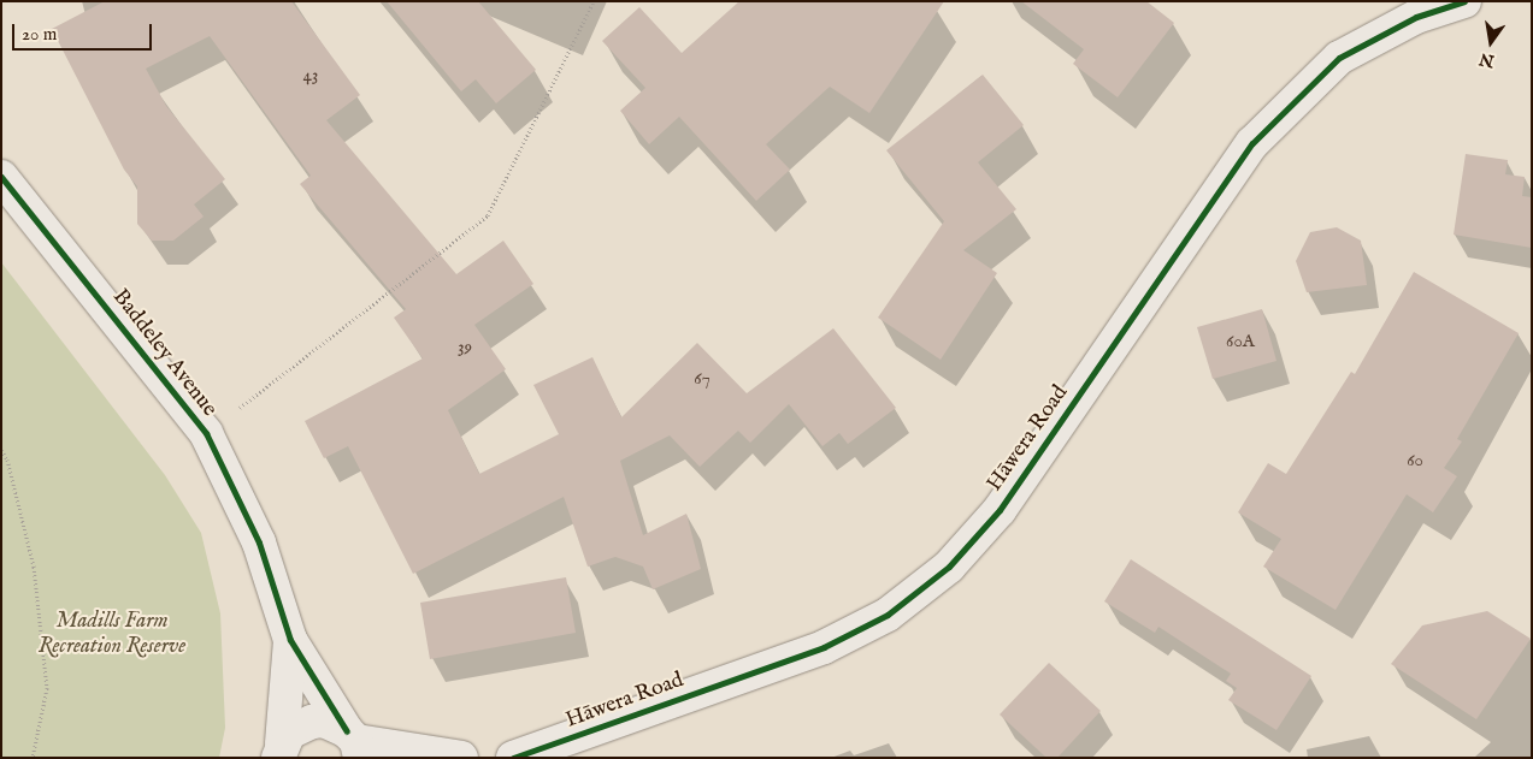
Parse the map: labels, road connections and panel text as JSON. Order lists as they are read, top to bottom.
{
  "streets": {
    "street": ["Baddeley Avenue", "Hāwera Road"]
  },
  "parks": ["Madills Farm Recreation Reserve"],
  "house_numbers": [
    "43",
    "60A",
    "39",
    "67",
    "60"
  ],
  "scale_bar": "20 m",
  "north": "bottom"
}
